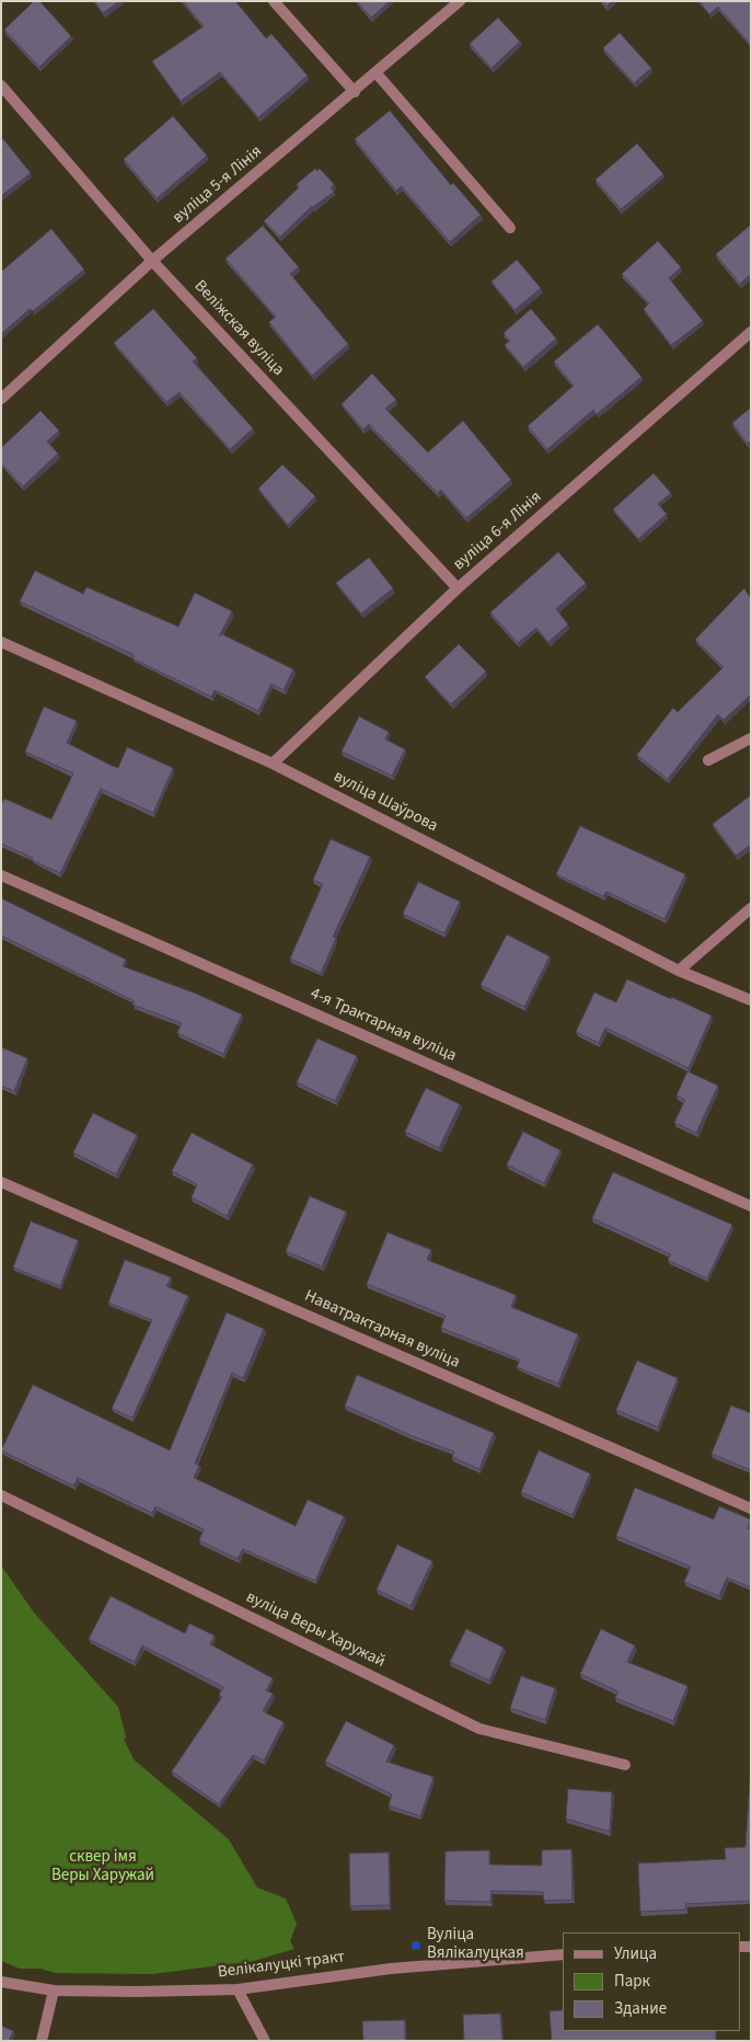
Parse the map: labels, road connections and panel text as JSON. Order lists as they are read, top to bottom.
{
  "streets": {
    "street": [
      "вуліца 5-я Лінія",
      "Веліжская вуліца",
      "вуліца 6-я Лінія",
      "вуліца Шаўрова",
      "4-я Трактарная вуліца",
      "Наватрактарная вуліца",
      "вуліца Веры Харужай",
      "Велікалуцкі тракт"
    ]
  },
  "crossings": [
    ["вуліца 5-я Лінія", "Веліжская вуліца"],
    ["Веліжская вуліца", "вуліца 6-я Лінія"],
    ["вуліца 6-я Лінія", "вуліца Шаўрова"]
  ],
  "parks": ["сквер імя Веры Харужай"],
  "places": ["Вуліца Вялікалуцкая"],
  "legend": ["Улица", "Парк", "Здание"]
}
